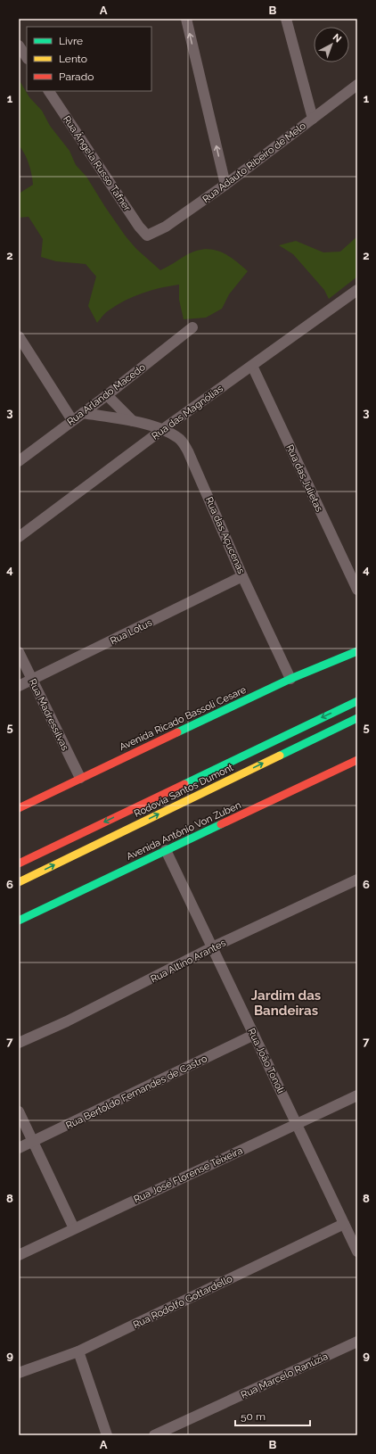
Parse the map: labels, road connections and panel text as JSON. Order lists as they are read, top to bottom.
{
  "streets": {
    "main road": ["Avenida Ricado Bassoli Cesare", "Rodovia Santos Dumont", "Avenida Antônio Von Zuben"],
    "street": [
      "Rua Adauto Ribeiro de Melo",
      "Rua Ângela Russo Tafner",
      "Rua Arlando Macedo",
      "Rua das Magnólias",
      "Rua das Julietas",
      "Rua das Açucenas",
      "Rua Lotus",
      "Rua Madressilvas",
      "Rua Altino Arantes",
      "Rua João Tonoli",
      "Rua Bertoldo Fernandes de Castro",
      "Rua José Florense Teixeira",
      "Rua Rodolfo Gottardello",
      "Rua Marcelo Ranúzia"
    ]
  },
  "crossings": [
    ["Rua Adauto Ribeiro de Melo", "Rua Ângela Russo Tafner"],
    ["Rua Arlando Macedo", "Rua das Açucenas"],
    ["Rua das Magnólias", "Rua das Julietas"],
    ["Rua das Magnólias", "Rua das Açucenas"],
    ["Rua das Açucenas", "Rua Lotus"],
    ["Rua das Açucenas", "Avenida Ricado Bassoli Cesare"],
    ["Rua Lotus", "Rua Madressilvas"],
    ["Rua Madressilvas", "Avenida Ricado Bassoli Cesare"],
    ["Avenida Antônio Von Zuben", "Rua João Tonoli"],
    ["Rua Altino Arantes", "Rua João Tonoli"],
    ["Rua João Tonoli", "Rua Bertoldo Fernandes de Castro"],
    ["Rua João Tonoli", "Rua José Florense Teixeira"],
    ["Rua João Tonoli", "Rua Rodolfo Gottardello"]
  ],
  "districts": ["Jardim das Bandeiras"],
  "legend": ["Livre", "Lento", "Parado"],
  "scale_bar": "50 m",
  "north": "top right",
  "grid": {
    "columns": ["A", "B"],
    "rows": [
      "1",
      "2",
      "3",
      "4",
      "5",
      "6",
      "7",
      "8",
      "9"
    ]
  }
}
